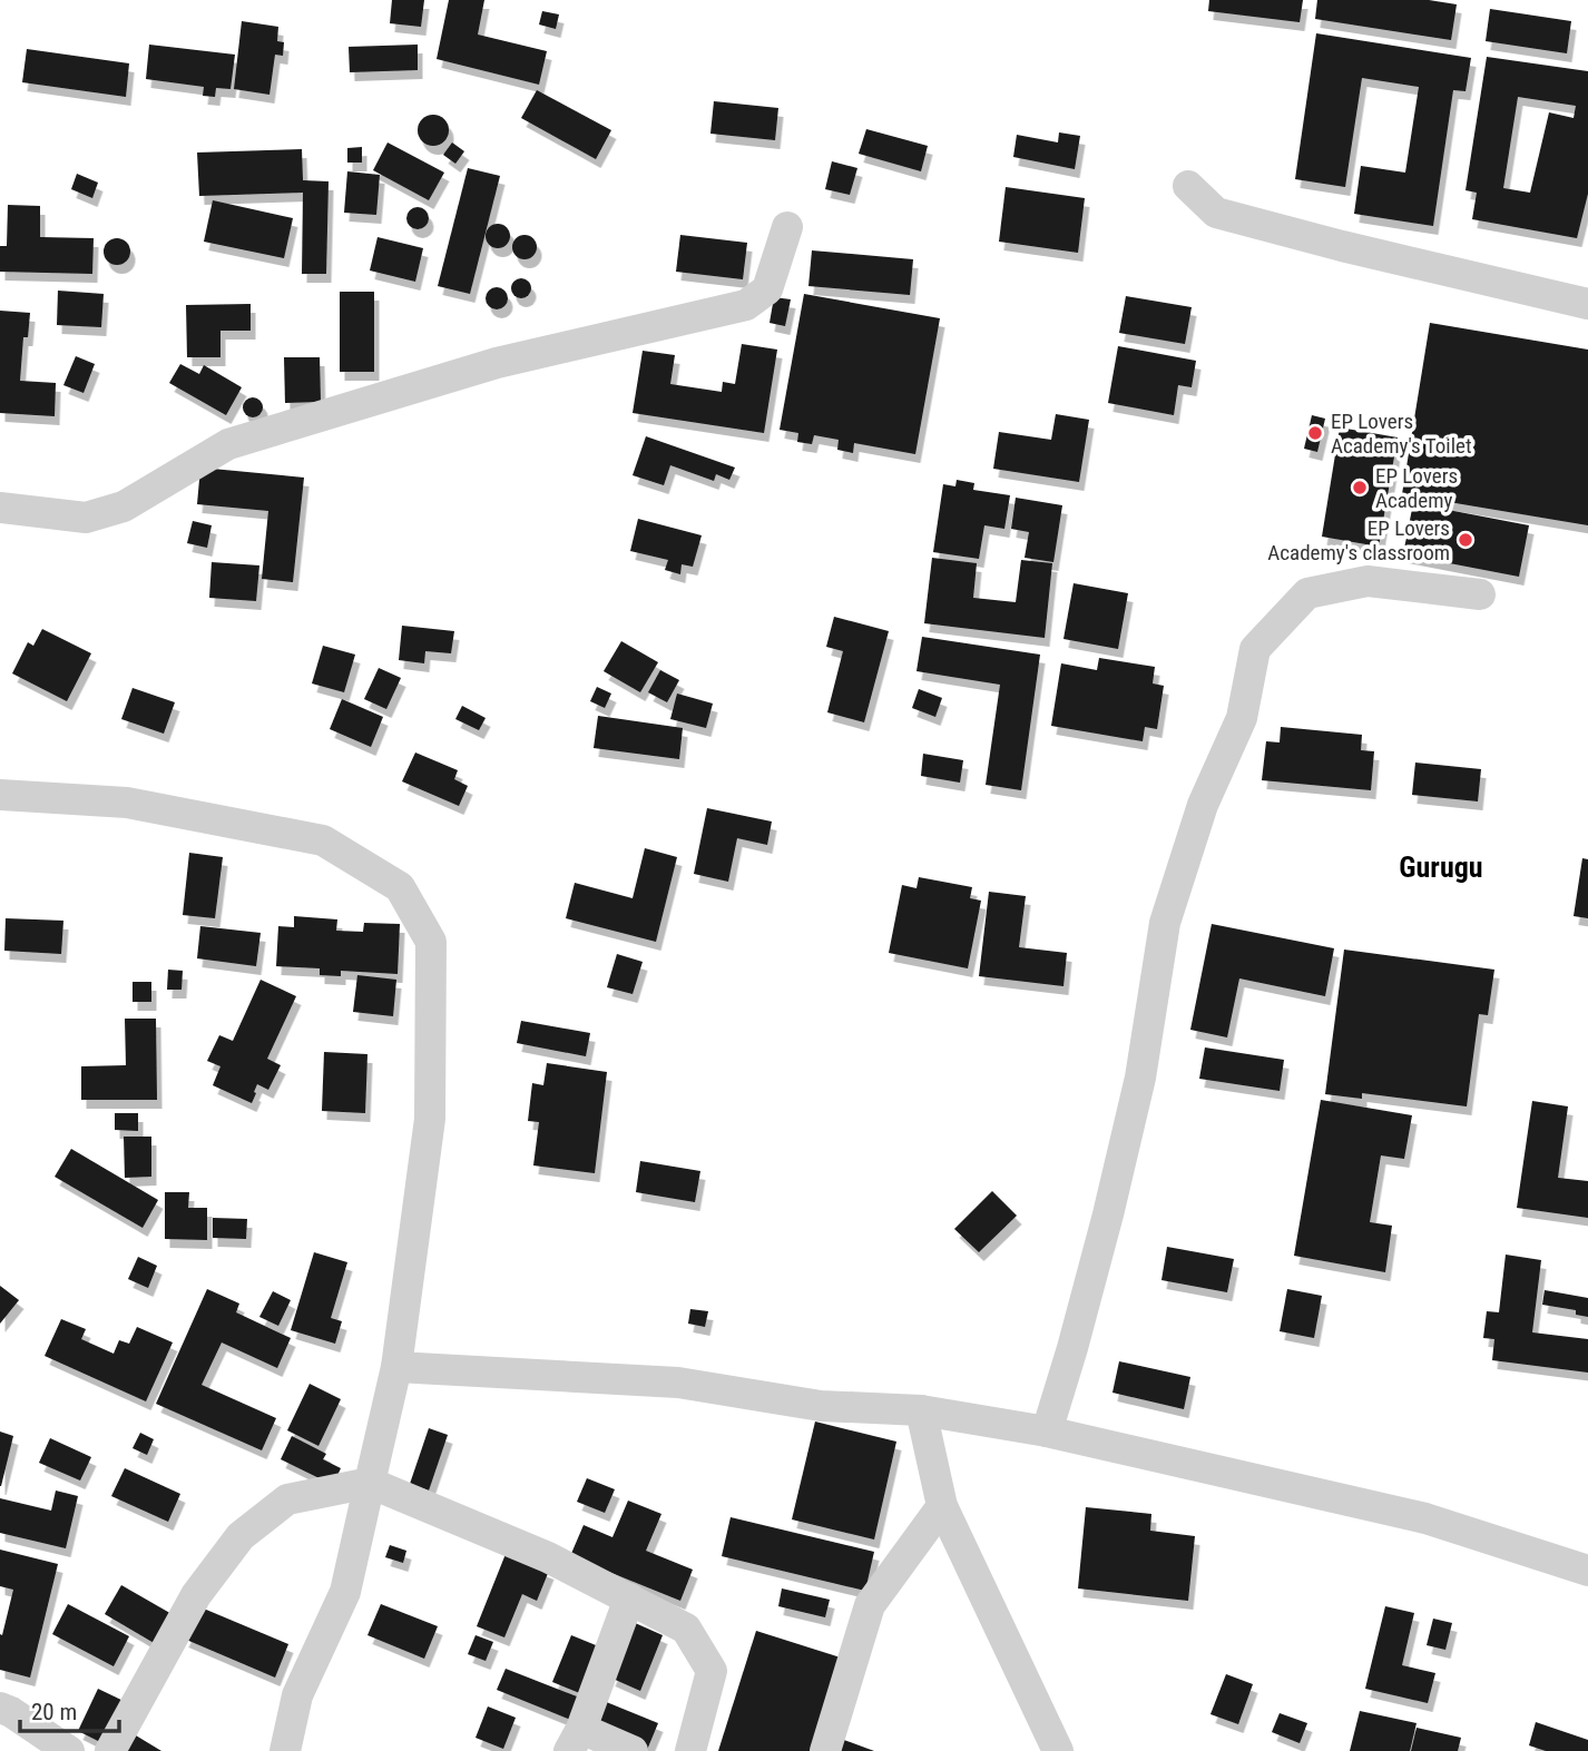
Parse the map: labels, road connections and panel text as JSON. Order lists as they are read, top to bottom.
{
  "districts": ["Gurugu"],
  "places": ["EP Lovers Academy's Toilet", "EP Lovers Academy", "EP Lovers Academy's classroom"],
  "scale_bar": "20 m"
}
